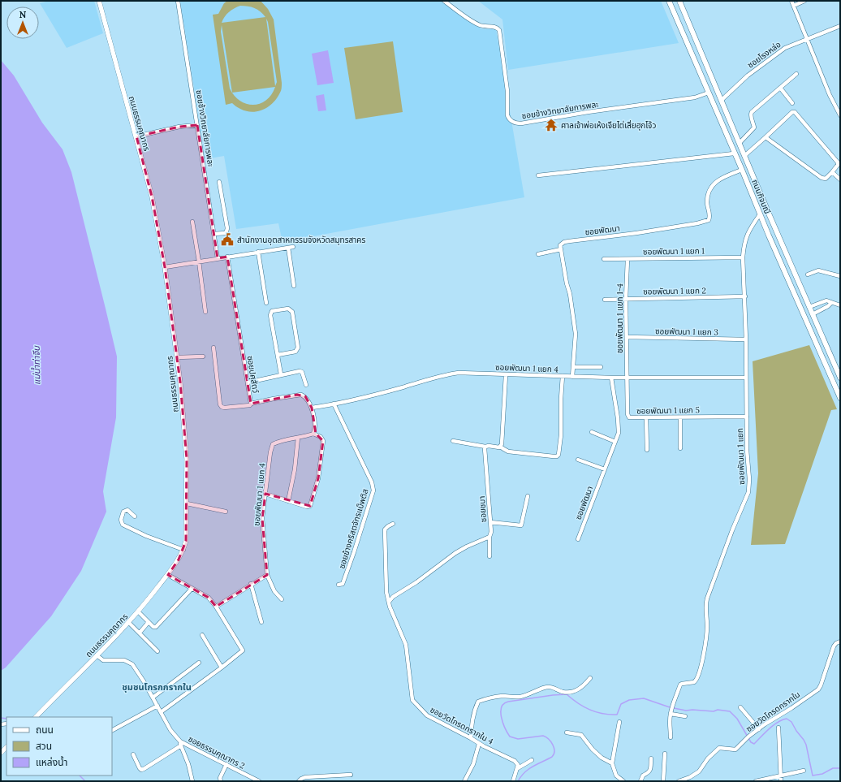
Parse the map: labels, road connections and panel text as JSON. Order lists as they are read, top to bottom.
{
  "streets": {
    "main road": ["ถนนกิจมณี"],
    "street": [
      "ซอยโรงหล่อ",
      "ซอยข้างวิทยาลัยการพละ",
      "ถนนธรรมคุณากร",
      "ซอยพัฒนา",
      "ซอยพัฒนา 1 แยก 1",
      "ซอยพัฒนา 1 แยก 2",
      "ซอยพัฒนา 1 แยก 1-4",
      "ซอยพัฒนา 1 แยก 3",
      "ซอยพัฒนา 1 แยก 4",
      "ซอยปศุสัตว์",
      "ซอยพัฒนา 1 แยก 5",
      "ซอยพัฒนา 1 แยก",
      "ซอยชบา",
      "ซอยข้างคริสตจักรแบ็พติส",
      "ซอยวัดโกรดกรากใน",
      "ซอยวัดโกรดกรากใน 4",
      "ซอยธรรมคุณากร 2"
    ]
  },
  "crossings": [
    ["ซอยโรงหล่อ", "ถนนกิจมณี"],
    ["ซอยข้างวิทยาลัยการพละ", "ถนนกิจมณี"],
    ["ถนนธรรมคุณากร", "ซอยธรรมคุณากร 2"],
    ["ถนนกิจมณี", "ซอยพัฒนา"],
    ["ถนนกิจมณี", "ซอยพัฒนา 1 แยก"],
    ["ซอยพัฒนา", "ซอยพัฒนา 1 แยก 4"],
    ["ซอยพัฒนา 1 แยก 1", "ซอยพัฒนา 1 แยก 1-4"],
    ["ซอยพัฒนา 1 แยก 1", "ซอยพัฒนา 1 แยก"],
    ["ซอยพัฒนา 1 แยก 2", "ซอยพัฒนา 1 แยก 1-4"],
    ["ซอยพัฒนา 1 แยก 2", "ซอยพัฒนา 1 แยก"],
    ["ซอยพัฒนา 1 แยก 1-4", "ซอยพัฒนา 1 แยก 3"],
    ["ซอยพัฒนา 1 แยก 1-4", "ซอยพัฒนา 1 แยก 4"],
    ["ซอยพัฒนา 1 แยก 1-4", "ซอยพัฒนา 1 แยก 5"],
    ["ซอยพัฒนา 1 แยก 3", "ซอยพัฒนา 1 แยก"],
    ["ซอยพัฒนา 1 แยก 4", "ซอยพัฒนา 1 แยก 5"],
    ["ซอยพัฒนา 1 แยก 4", "ซอยพัฒนา 1 แยก"],
    ["ซอยพัฒนา 1 แยก 4", "ซอยข้างคริสตจักรแบ็พติส"],
    ["ซอยพัฒนา 1 แยก 5", "ซอยพัฒนา 1 แยก"]
  ],
  "districts": ["ชุมชนโกรกกรากใน"],
  "water": ["แม่น้ำท่าจีน"],
  "places": {
    "temple": ["ศาลเจ้าพ่อเห้งเจียไต่เสี่ยฮุกโจ้ว"],
    "public building": ["สำนักงานอุตสาหกรรมจังหวัดสมุทรสาคร"]
  },
  "legend": ["ถนน", "สวน", "แหล่งน้ำ"],
  "north": "top"
}
